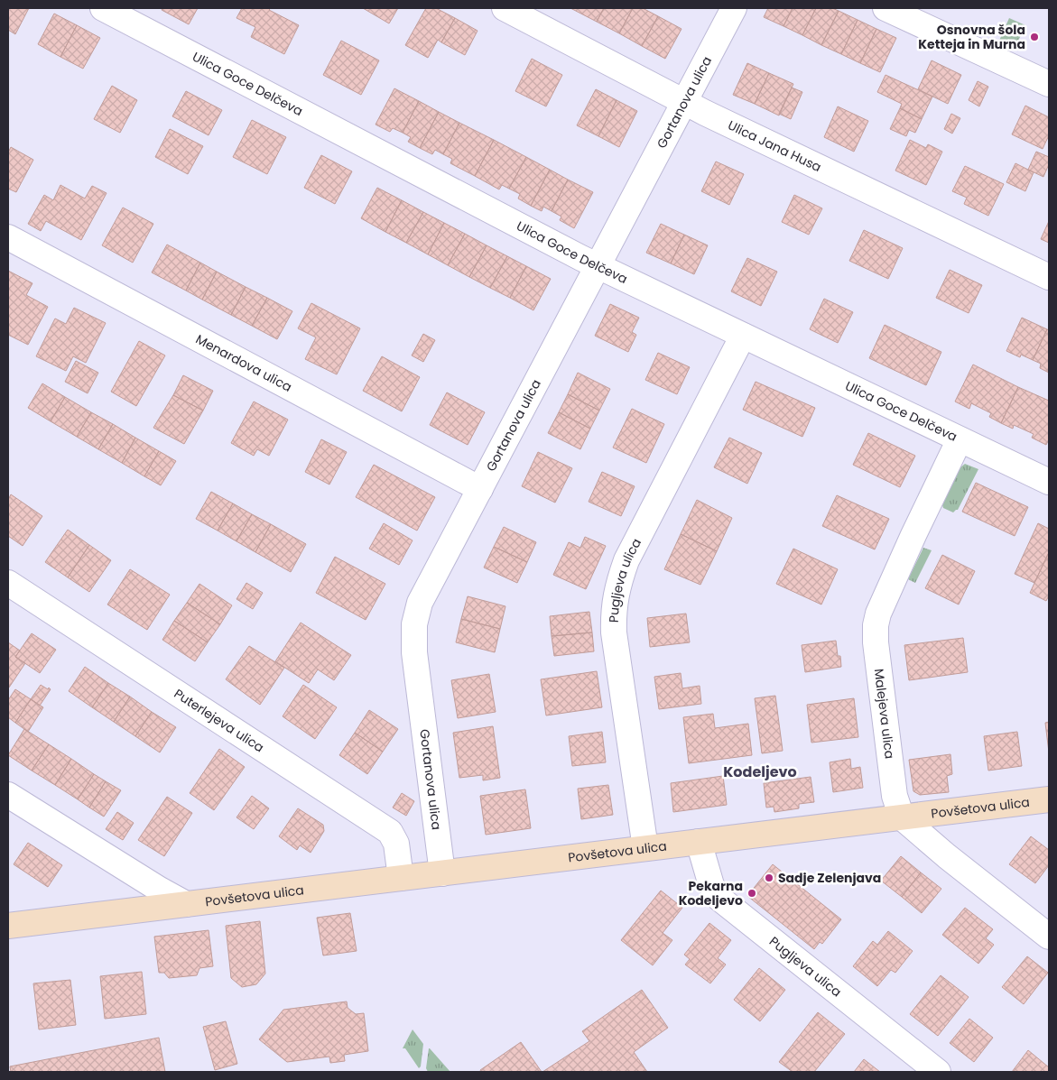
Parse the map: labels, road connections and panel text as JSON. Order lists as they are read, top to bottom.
{
  "streets": {
    "street": [
      "Ulica Goce Delčeva",
      "Gortanova ulica",
      "Ulica Jana Husa",
      "Menardova ulica",
      "Pugljeva ulica",
      "Malejeva ulica",
      "Puterlejeva ulica",
      "Povšetova ulica"
    ]
  },
  "crossings": [
    ["Ulica Goce Delčeva", "Gortanova ulica"],
    ["Ulica Goce Delčeva", "Pugljeva ulica"],
    ["Ulica Goce Delčeva", "Malejeva ulica"],
    ["Gortanova ulica", "Ulica Jana Husa"],
    ["Gortanova ulica", "Menardova ulica"],
    ["Gortanova ulica", "Povšetova ulica"],
    ["Pugljeva ulica", "Povšetova ulica"],
    ["Malejeva ulica", "Povšetova ulica"],
    ["Puterlejeva ulica", "Povšetova ulica"]
  ],
  "districts": ["Kodeljevo"],
  "places": ["Osnovna šola Ketteja in Murna", "Sadje Zelenjava", "Pekarna Kodeljevo"]
}
